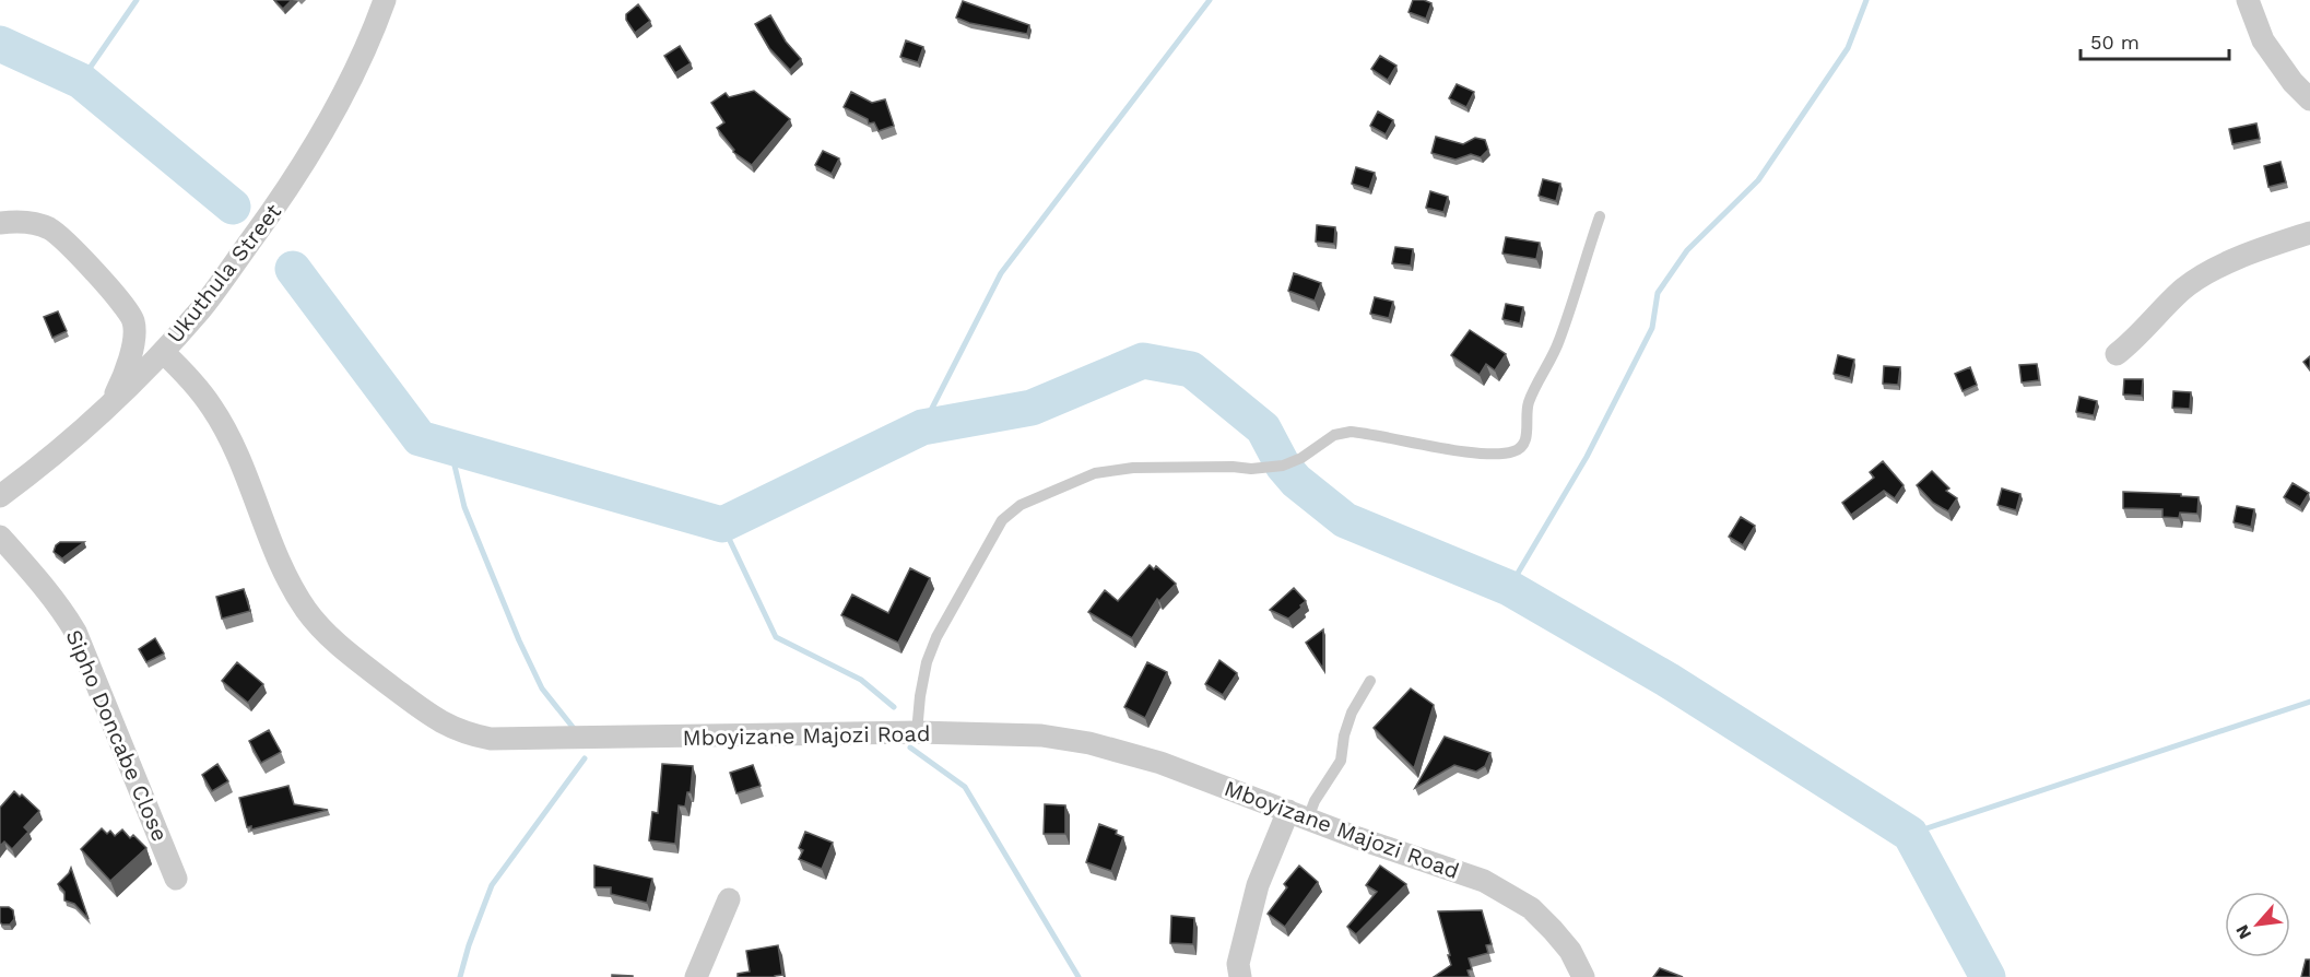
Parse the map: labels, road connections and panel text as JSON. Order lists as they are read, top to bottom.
{
  "streets": {
    "street": ["Ukuthula Street", "Sipho Doncabe Close", "Mboyizane Majozi Road"]
  },
  "crossings": [
    ["Ukuthula Street", "Mboyizane Majozi Road"]
  ],
  "scale_bar": "50 m",
  "north": "bottom left"
}
